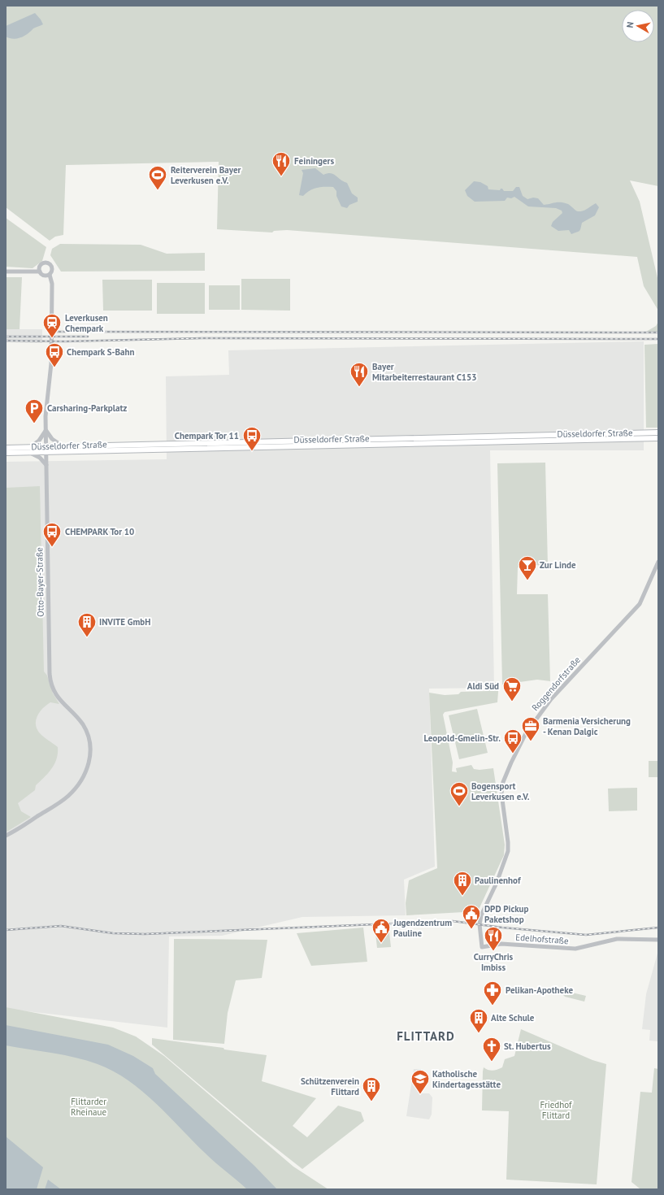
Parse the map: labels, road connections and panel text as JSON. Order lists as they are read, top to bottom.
{
  "streets": {
    "main road": ["Düsseldorfer Straße"],
    "street": ["Otto-Bayer-Straße", "Roggendorfstraße", "Edelhofstraße"]
  },
  "crossings": [
    ["Düsseldorfer Straße", "Otto-Bayer-Straße"],
    ["Roggendorfstraße", "Edelhofstraße"]
  ],
  "districts": ["FLITTARD"],
  "parks": ["Flittarder Rheinaue", "Friedhof Flittard"],
  "places": {
    "restaurant": ["Feiningers", "Bayer Mitarbeiterrestaurant C153", "CurryChris Imbiss"],
    "sports": ["Reiterverein Bayer Leverkusen e.V.", "Bogensport Leverkusen e.V."],
    "station": ["Leverkusen Chempark"],
    "bus stop": [
      "Chempark S-Bahn",
      "Chempark Tor 11",
      "CHEMPARK Tor 10",
      "Leopold-Gmelin-Str."
    ],
    "parking": ["Carsharing-Parkplatz"],
    "bar": ["Zur Linde"],
    "building": [
      "INVITE GmbH",
      "Paulinenhof",
      "Alte Schule",
      "Schützenverein Flittard"
    ],
    "supermarket": ["Aldi Süd"],
    "office": ["Barmenia Versicherung - Kenan Dalgic"],
    "public building": ["DPD Pickup Paketshop", "Jugendzentrum Pauline"],
    "pharmacy": ["Pelikan-Apotheke"],
    "church": ["St. Hubertus"],
    "school or university": ["Katholische Kindertagesstätte"]
  },
  "north": "left"
}
